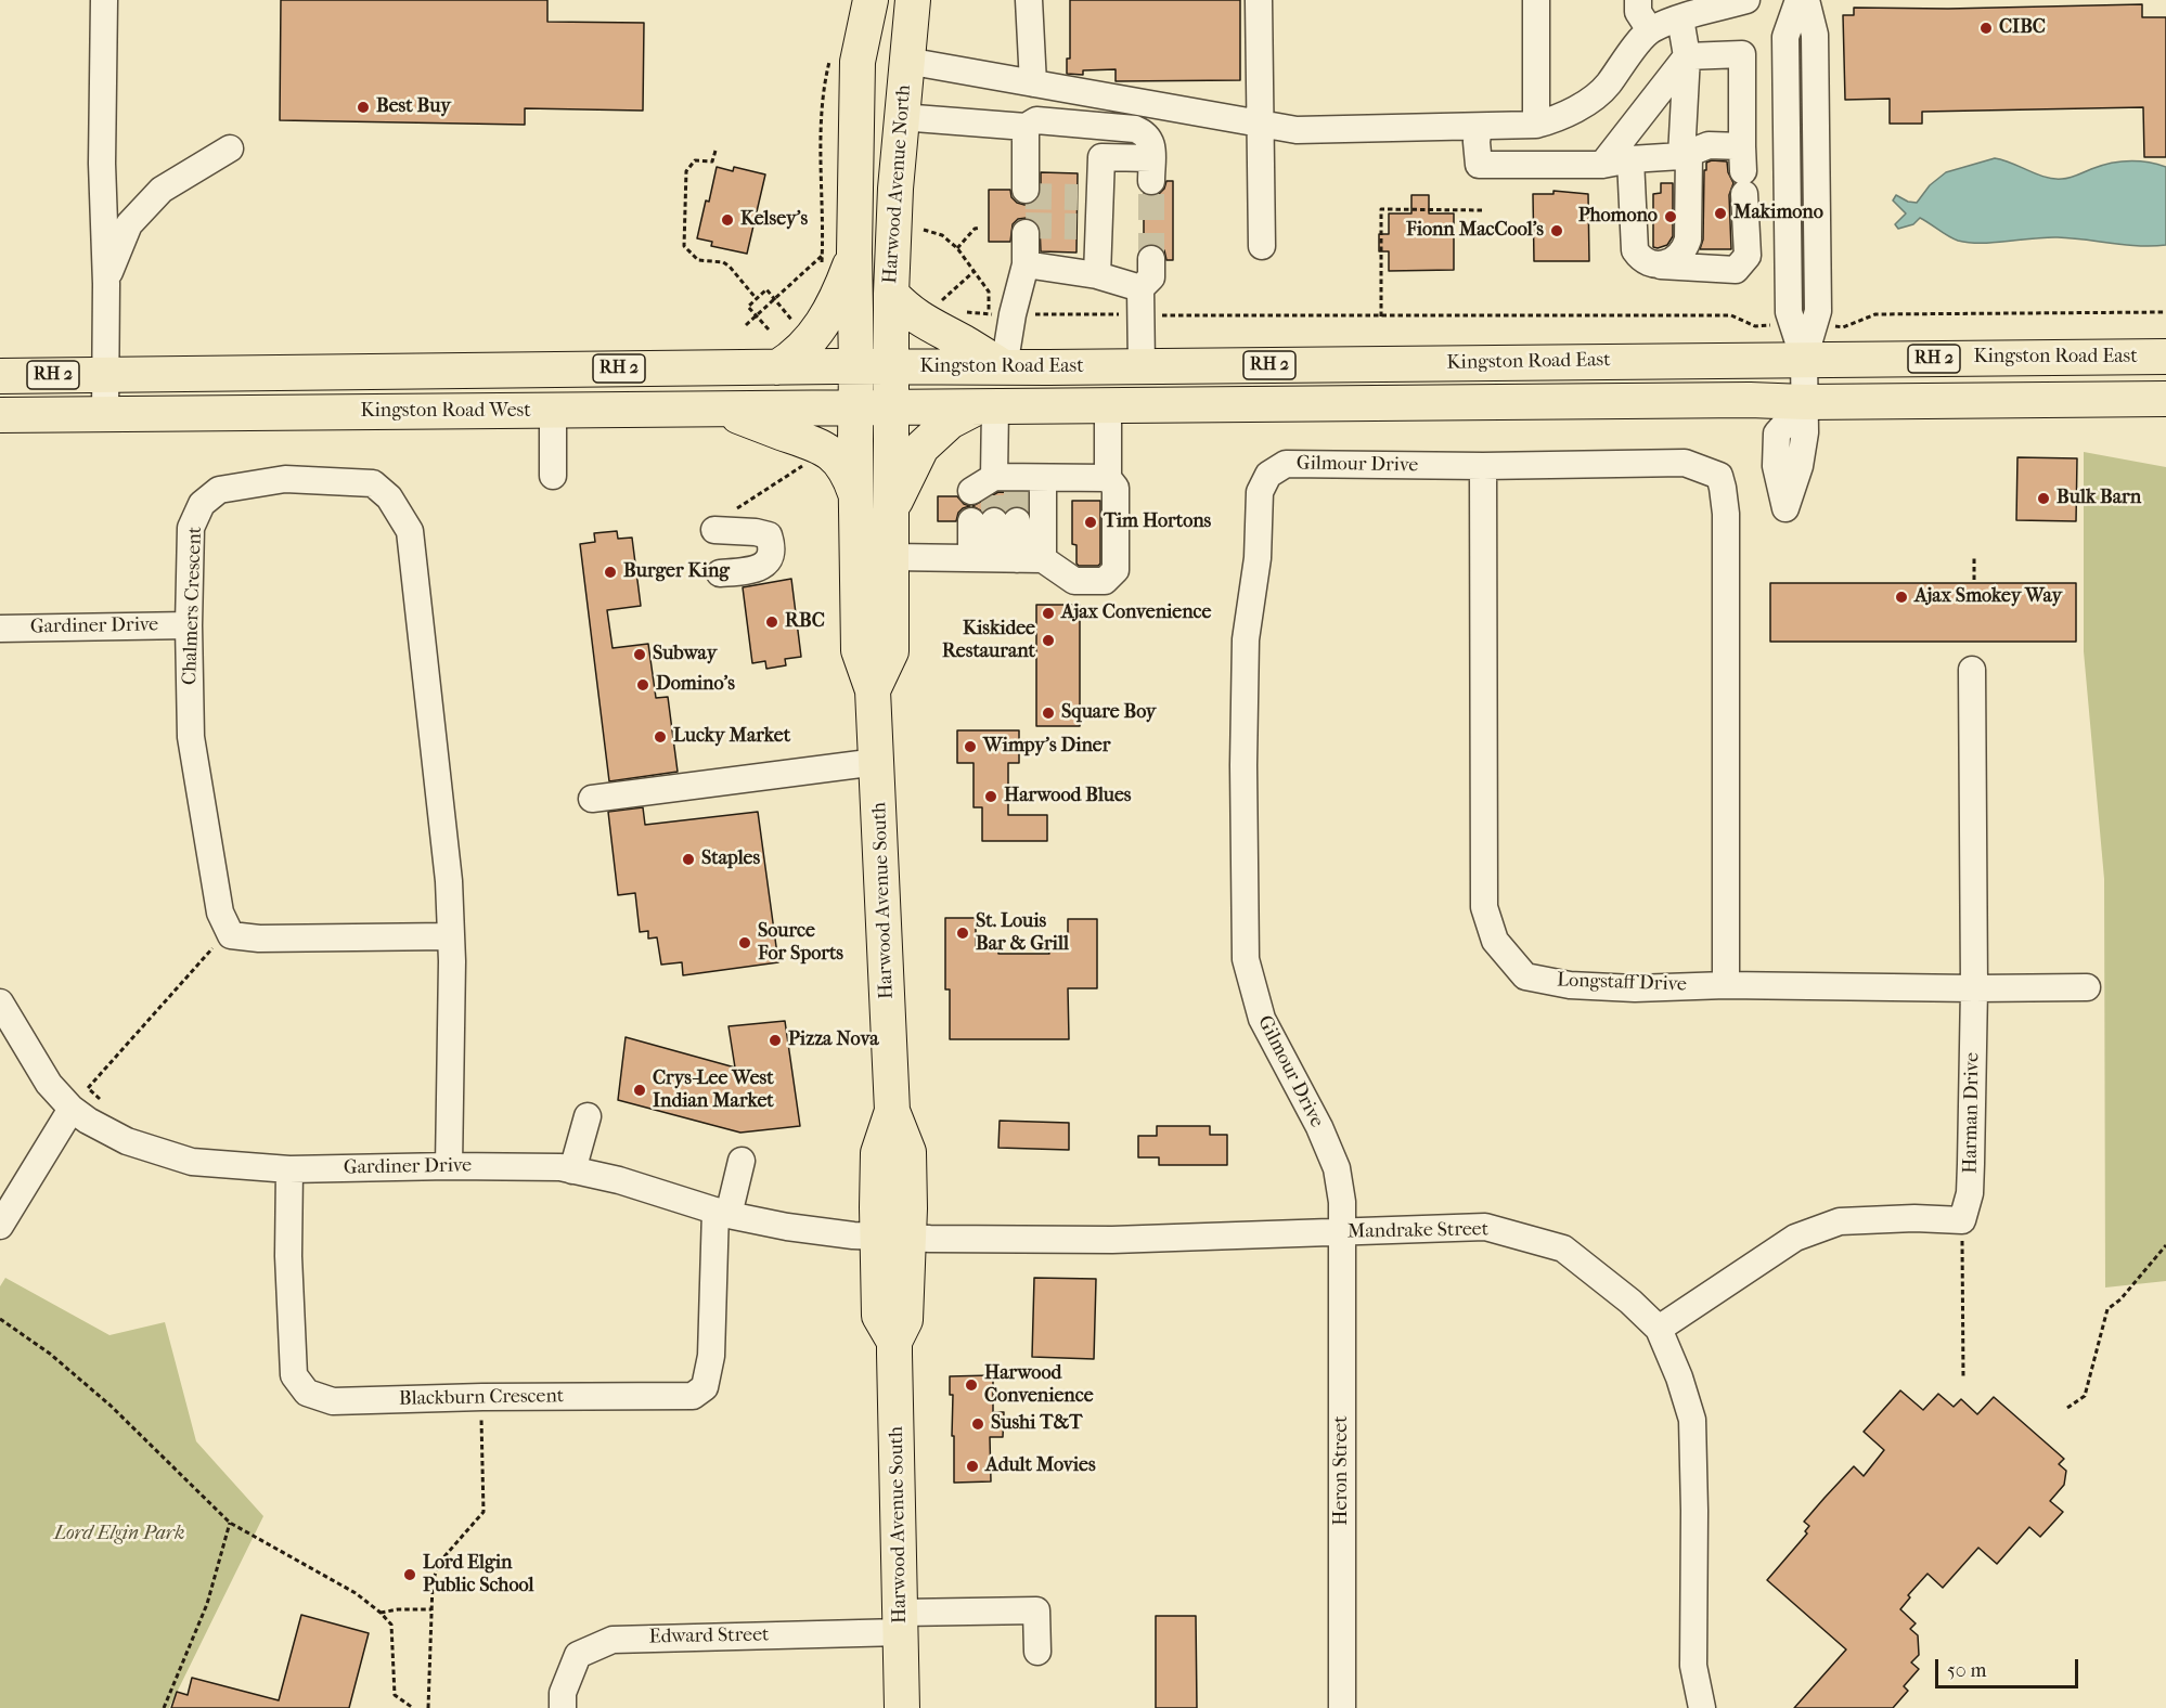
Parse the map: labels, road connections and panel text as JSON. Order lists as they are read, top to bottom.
{
  "streets": {
    "main road": [
      "Harwood Avenue North",
      "Kingston Road East",
      "RH 2",
      "Kingston Road West",
      "Harwood Avenue South"
    ],
    "street": [
      "Gilmour Drive",
      "Chalmers Crescent",
      "Gardiner Drive",
      "Longstaff Drive",
      "Harman Drive",
      "Mandrake Street",
      "Blackburn Crescent",
      "Heron Street",
      "Edward Street"
    ]
  },
  "crossings": [
    ["Harwood Avenue North", "Kingston Road East"],
    ["Harwood Avenue North", "Kingston Road West"],
    ["Harwood Avenue North", "Harwood Avenue South"],
    ["Kingston Road East", "Kingston Road West"],
    ["Kingston Road East", "Harwood Avenue South"],
    ["Kingston Road West", "Harwood Avenue South"],
    ["Gilmour Drive", "Longstaff Drive"],
    ["Gilmour Drive", "Mandrake Street"],
    ["Gilmour Drive", "Heron Street"],
    ["Chalmers Crescent", "Gardiner Drive"],
    ["Gardiner Drive", "Harwood Avenue South"],
    ["Gardiner Drive", "Mandrake Street"],
    ["Gardiner Drive", "Blackburn Crescent"],
    ["Harwood Avenue South", "Mandrake Street"],
    ["Harwood Avenue South", "Edward Street"],
    ["Longstaff Drive", "Harman Drive"],
    ["Mandrake Street", "Heron Street"]
  ],
  "parks": ["Lord Elgin Park"],
  "places": [
    "CIBC",
    "Best Buy",
    "Makimono",
    "Phomono",
    "Kelsey's",
    "Fionn MacCool's",
    "Bulk Barn",
    "Tim Hortons",
    "Burger King",
    "Ajax Smokey Way",
    "Ajax Convenience",
    "RBC",
    "Kiskidee Restaurant",
    "Subway",
    "Domino's",
    "Square Boy",
    "Lucky Market",
    "Wimpy's Diner",
    "Harwood Blues",
    "Staples",
    "St. Louis Bar & Grill",
    "Source For Sports",
    "Pizza Nova",
    "Crys-Lee West Indian Market",
    "Harwood Convenience",
    "Sushi T&T",
    "Adult Movies",
    "Lord Elgin Public School"
  ],
  "scale_bar": "50 m"
}
